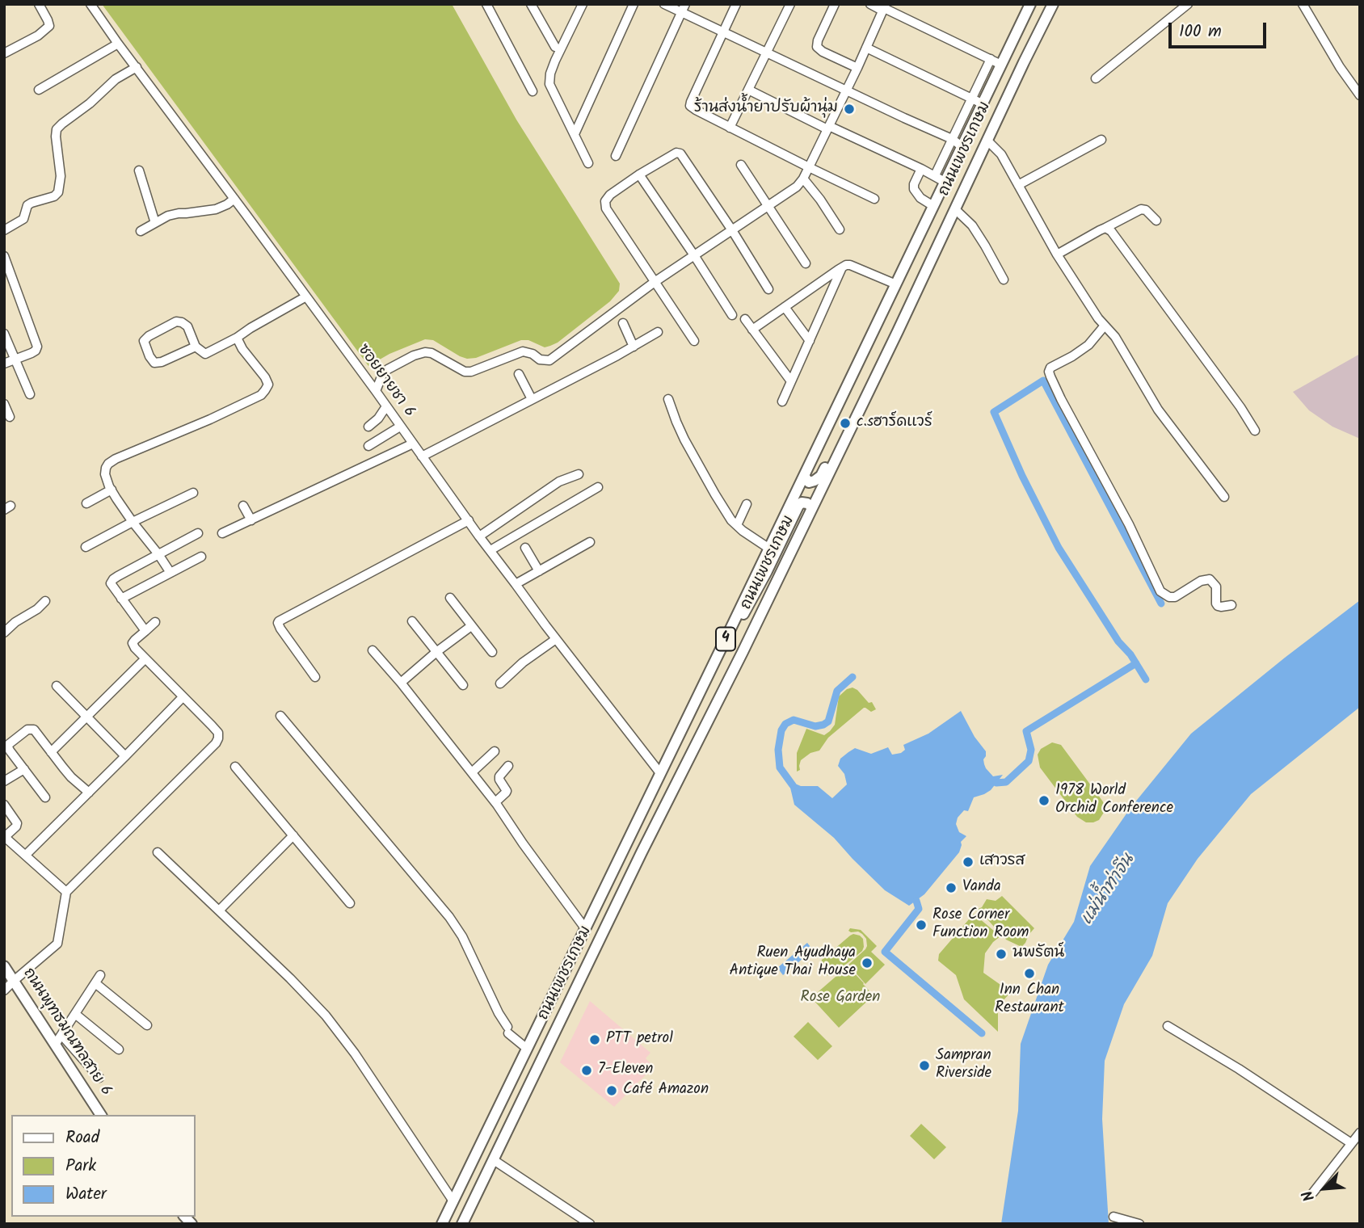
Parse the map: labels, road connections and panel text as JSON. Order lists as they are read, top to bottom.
{
  "streets": {
    "main road": ["ถนนเพชรเกษม", "4", "ถนนพุทธมณฑลสาย 6"],
    "street": ["ซอยยายชา 6"]
  },
  "crossings": [
    ["ถนนเพชรเกษม", "ซอยยายชา 6"]
  ],
  "water": ["แม่น้ำท่าจีน"],
  "parks": ["Rose Garden"],
  "places": [
    "ร้านส่งน้ำยาปรับผ้านุ่ม",
    "c.sฮาร์ดแวร์",
    "1978 World Orchid Conference",
    "เสาวรส",
    "Vanda",
    "Rose Corner Function Room",
    "นพรัตน์",
    "Ruen Ayudhaya Antique Thai House",
    "Inn Chan Restaurant",
    "PTT petrol",
    "Sampran Riverside",
    "7-Eleven",
    "Café Amazon"
  ],
  "legend": ["Road", "Park", "Water"],
  "scale_bar": "100 m",
  "north": "bottom left"
}
